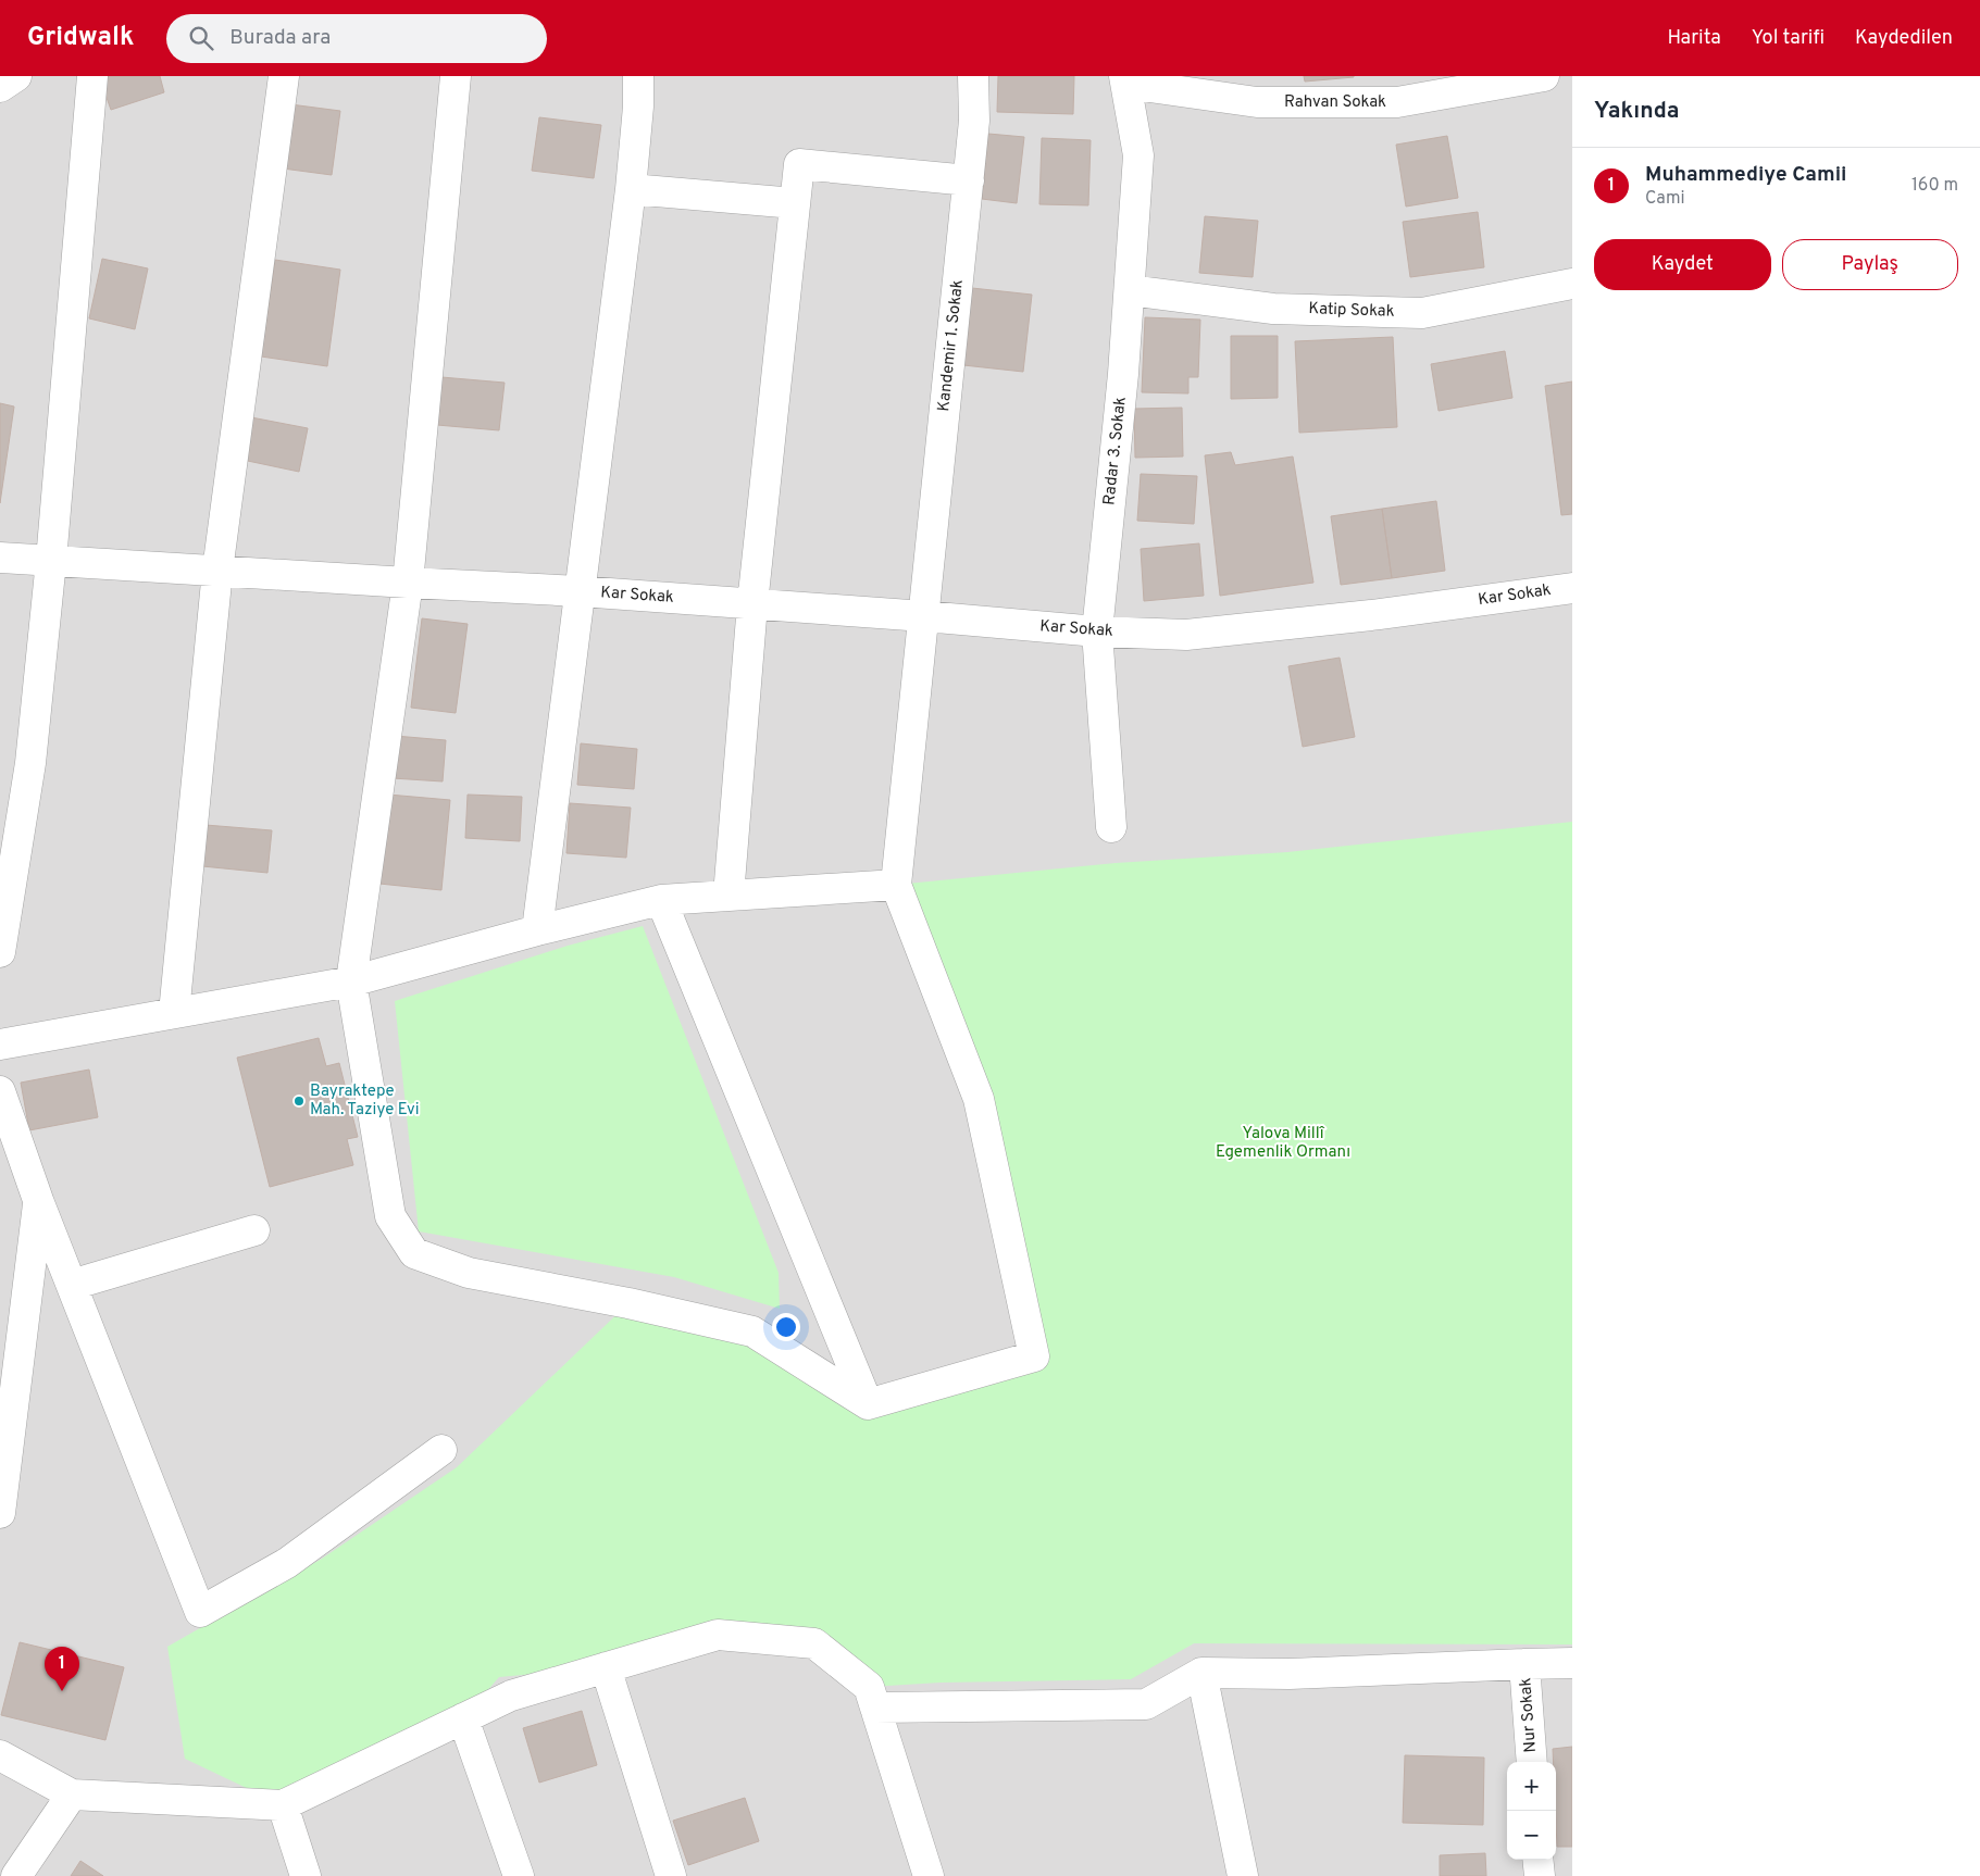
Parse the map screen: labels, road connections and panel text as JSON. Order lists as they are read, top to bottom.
{
  "streets": {
    "street": [
      "Rahvan Sokak",
      "Katip Sokak",
      "Kandemir 1. Sokak",
      "Radar 3. Sokak",
      "Kar Sokak",
      "Nur Sokak"
    ]
  },
  "crossings": [
    ["Rahvan Sokak", "Radar 3. Sokak"],
    ["Katip Sokak", "Radar 3. Sokak"],
    ["Kandemir 1. Sokak", "Kar Sokak"],
    ["Radar 3. Sokak", "Kar Sokak"]
  ],
  "parks": ["Yalova Millî Egemenlik Ormanı"],
  "places": ["Bayraktepe Mah. Taziye Evi"],
  "page": {
    "header": "Gridwalk",
    "search": "Burada ara",
    "nav": ["Harita", "Yol tarifi", "Kaydedilen"],
    "heading": "Yakında",
    "list": [
      {
        "mark": "1",
        "name": "Muhammediye Camii",
        "note": "Cami",
        "value": "160 m"
      }
    ],
    "buttons": ["Kaydet", "Paylaş"],
    "pins": "1",
    "map_buttons": ["+", "−"]
  }
}
